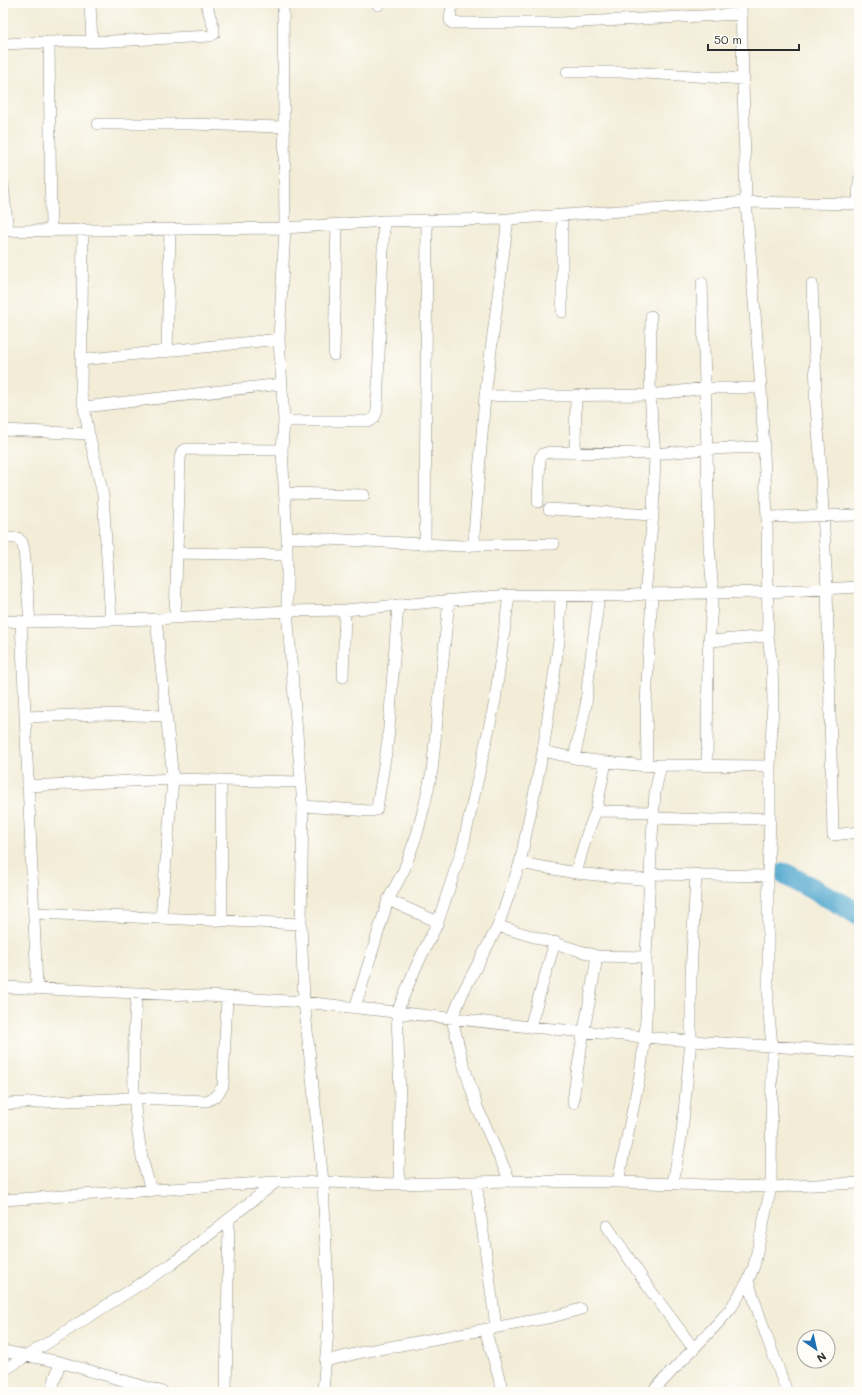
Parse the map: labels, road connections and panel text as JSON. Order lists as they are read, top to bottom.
{
  "scale_bar": "50 m",
  "north": "bottom right"
}
